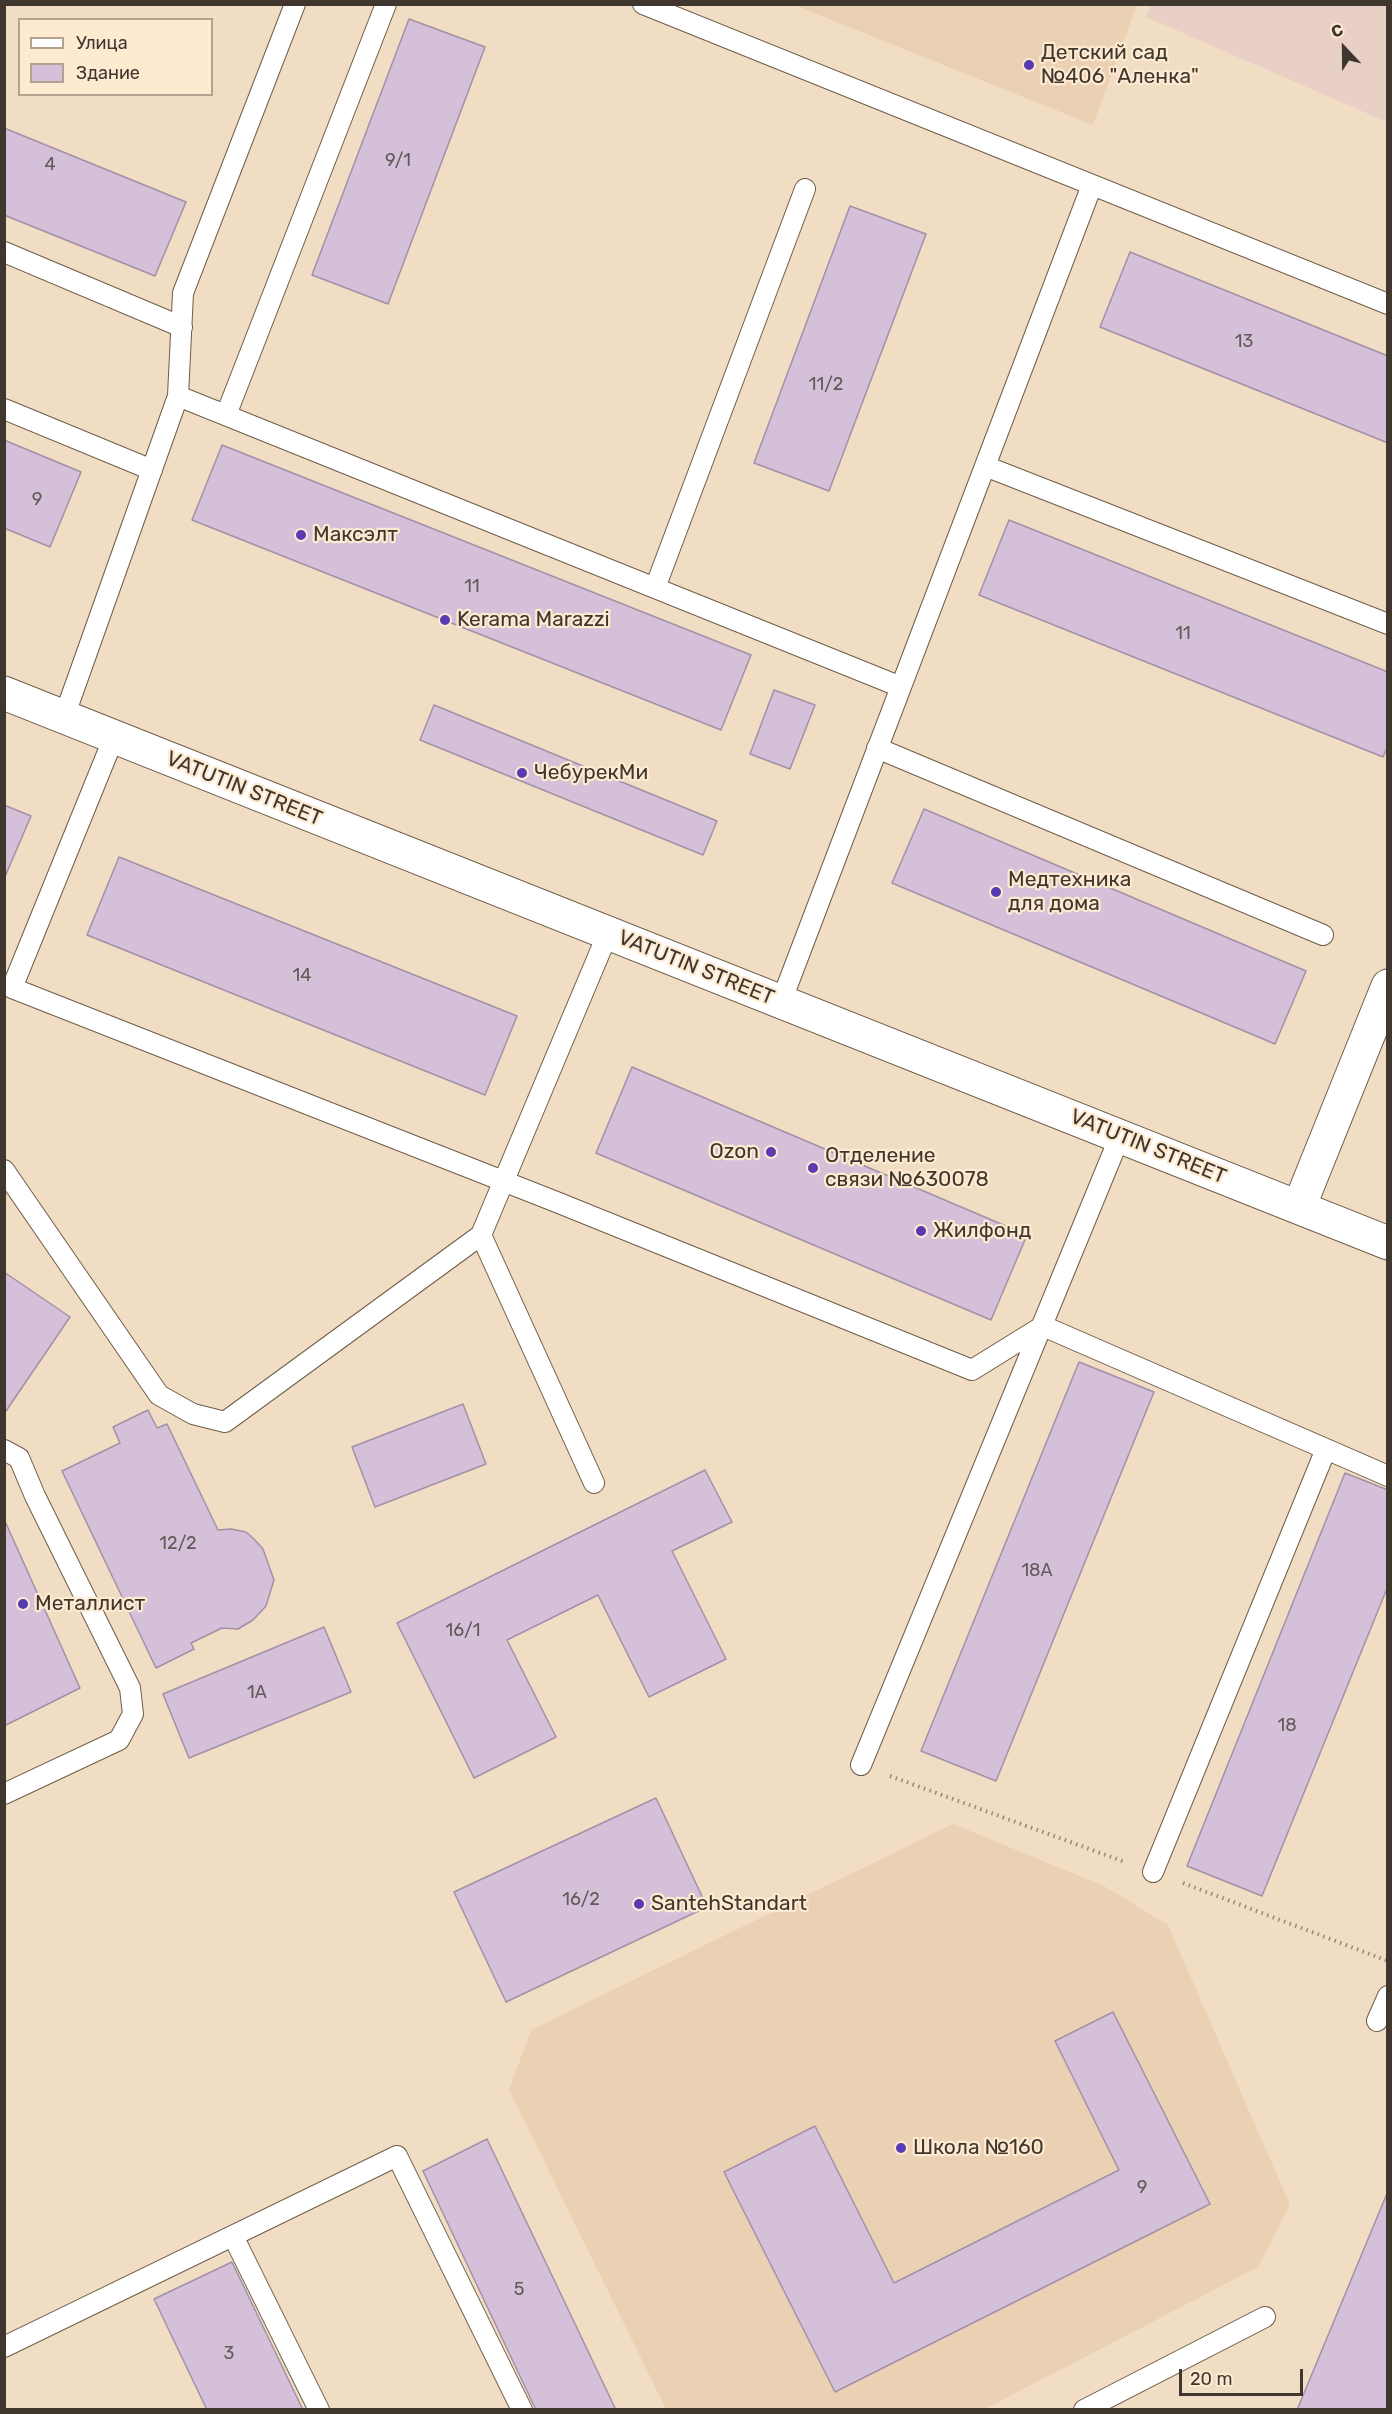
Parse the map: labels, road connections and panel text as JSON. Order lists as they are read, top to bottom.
{
  "streets": {
    "main road": ["VATUTIN STREET"]
  },
  "places": [
    "Детский сад №406 \"Аленка\"",
    "Максэлт",
    "Kerama Marazzi",
    "ЧебурекМи",
    "Медтехника для дома",
    "Ozon",
    "Отделение связи №630078",
    "Жилфонд",
    "Металлист",
    "SantehStandart",
    "Школа №160"
  ],
  "house_numbers": [
    "9/1",
    "4",
    "13",
    "11/2",
    "9",
    "11",
    "11",
    "14",
    "12/2",
    "18А",
    "16/1",
    "1А",
    "18",
    "16/2",
    "9",
    "5",
    "3"
  ],
  "legend": ["Улица", "Здание"],
  "scale_bar": "20 m",
  "north": "top"
}
